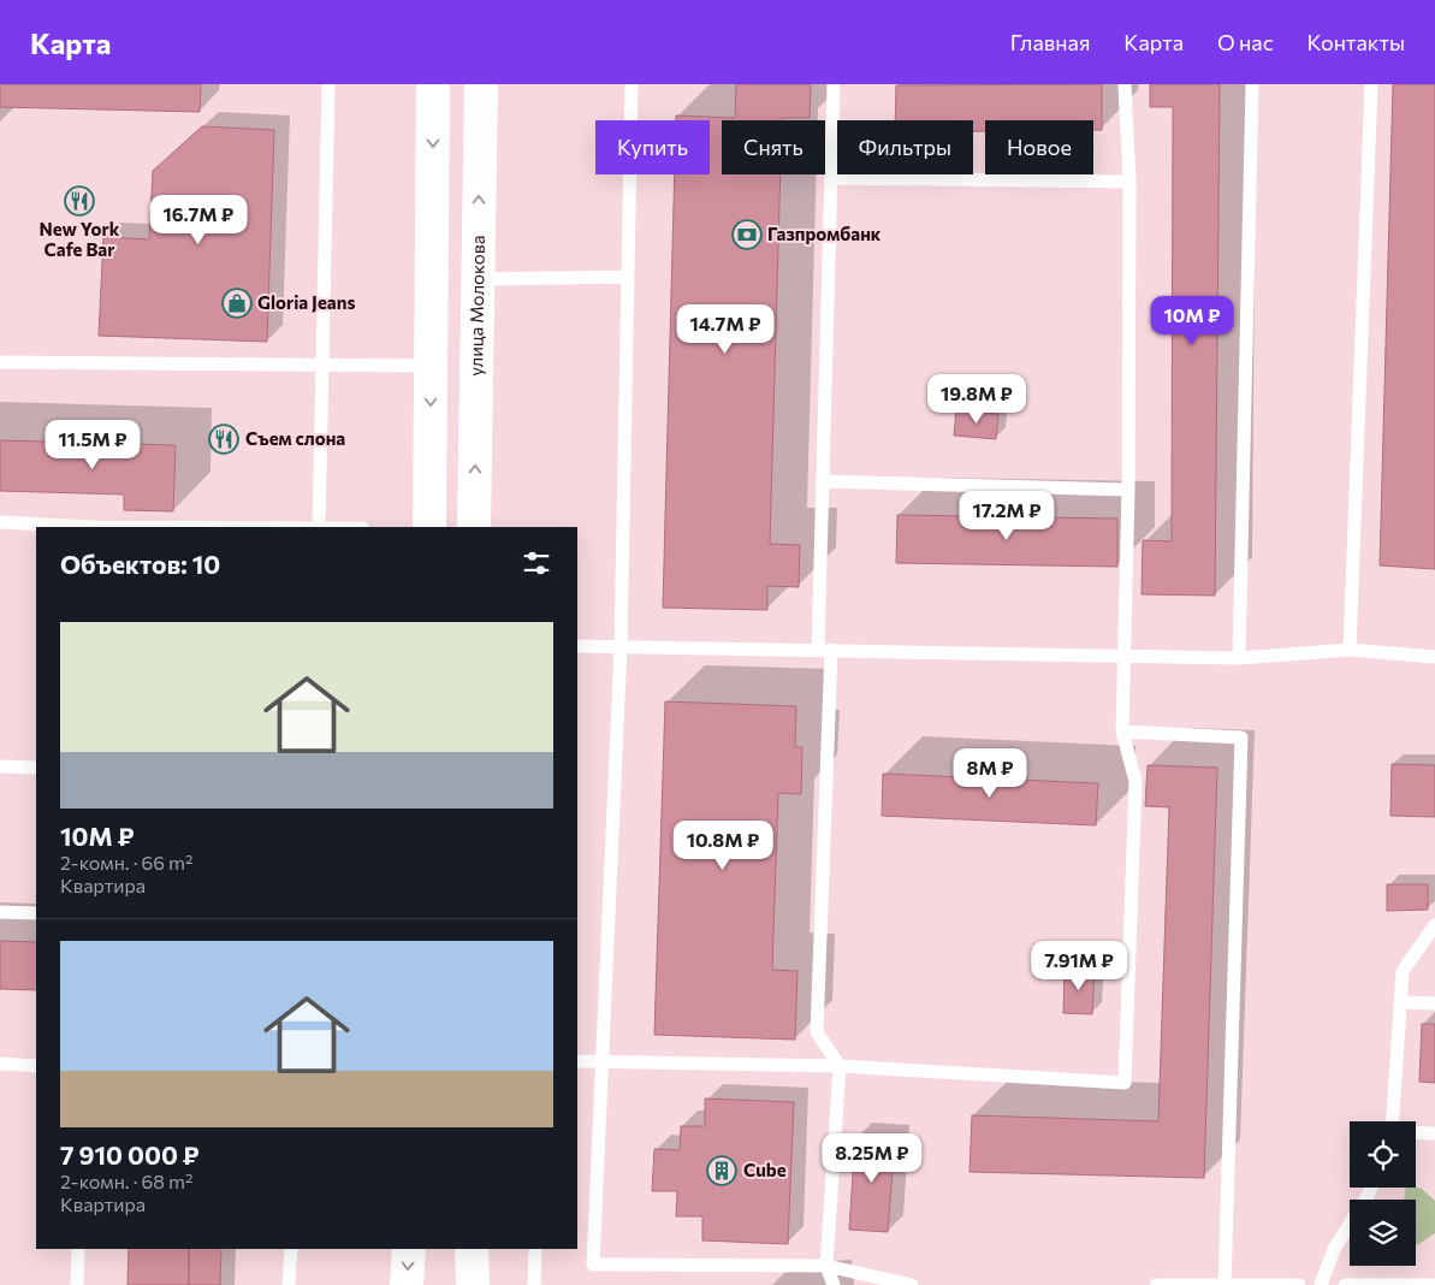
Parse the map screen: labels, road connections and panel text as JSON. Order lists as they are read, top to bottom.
{
  "streets": {
    "main road": ["улица Молокова"]
  },
  "places": {
    "restaurant": ["New York Cafe Bar", "Съем слона"],
    "bank": ["Газпромбанк"],
    "shop": ["Gloria Jeans"],
    "building": ["Cube"]
  },
  "page": {
    "header": "Карта",
    "nav": [
      "Главная",
      "Карта",
      "О нас",
      "Контакты"
    ],
    "chip": [
      "Купить",
      "Снять",
      "Фильтры",
      "Новое"
    ],
    "price": [
      "16.7M ₽",
      "10M ₽",
      "14.7M ₽",
      "19.8M ₽",
      "11.5M ₽",
      "17.2M ₽",
      "8M ₽",
      "10.8M ₽",
      "7.91M ₽",
      "8.25M ₽"
    ],
    "heading": "Объектов: 10",
    "list": [
      {
        "name": "10M ₽",
        "note": "2-комн. · 66 m² · Квартира"
      },
      {
        "name": "7 910 000 ₽",
        "note": "2-комн. · 68 m² · Квартира"
      }
    ]
  }
}
